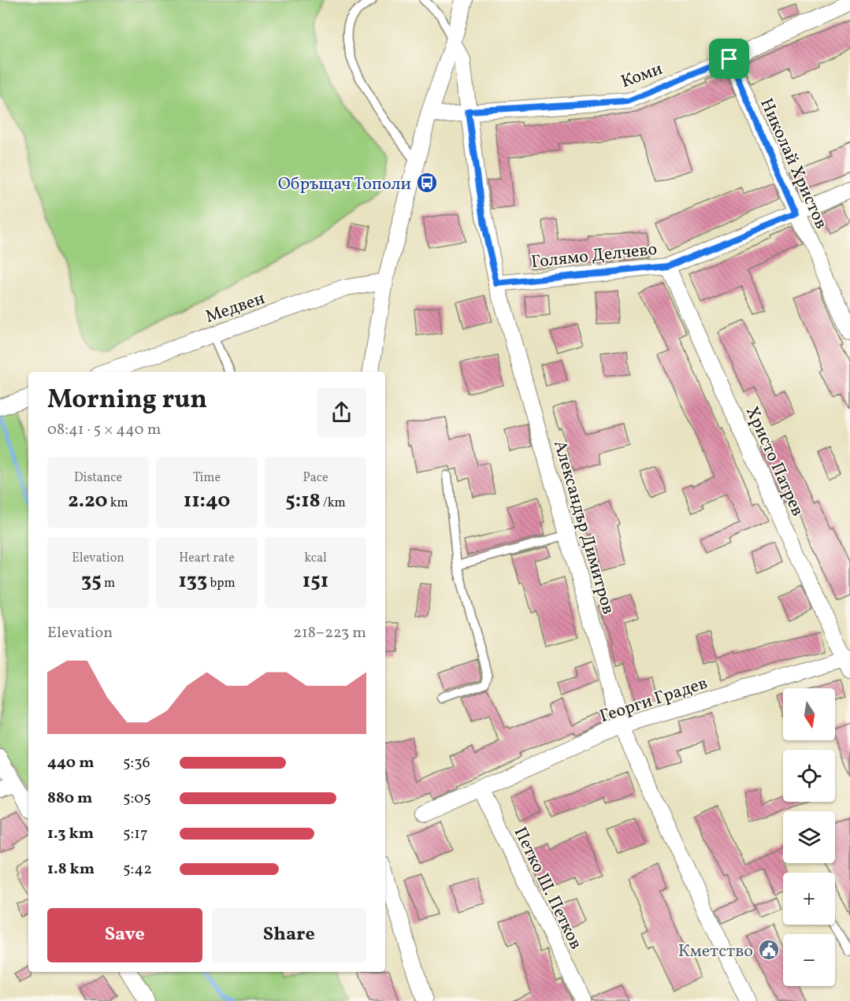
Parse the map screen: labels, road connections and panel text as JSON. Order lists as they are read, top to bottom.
{
  "streets": {
    "street": [
      "Коми",
      "Николай Христов",
      "Голямо Делчево",
      "Медвен",
      "Христо Патрев",
      "Александър Димитров",
      "Георги Градев",
      "Петко Ш. Петков"
    ]
  },
  "crossings": [
    ["Коми", "Николай Христов"],
    ["Коми", "Александър Димитров"],
    ["Николай Христов", "Голямо Делчево"],
    ["Голямо Делчево", "Христо Патрев"],
    ["Голямо Делчево", "Александър Димитров"],
    ["Христо Патрев", "Георги Градев"],
    ["Александър Димитров", "Георги Градев"],
    ["Георги Градев", "Петко Ш. Петков"]
  ],
  "places": {
    "bus stop": ["Обръщач Тополи"],
    "public building": ["Кметство"]
  },
  "north": "bottom",
  "page": {
    "heading": ["Morning run", "08:41 · 5 × 440 m"],
    "stats": [
      ["Distance", "2.20 km"],
      ["Time", "11:40"],
      ["Pace", "5:18 /km"],
      ["Elevation", "35 m"],
      ["Heart rate", "133 bpm"],
      ["kcal", "151"]
    ],
    "chart": ["Elevation", "218–223 m"],
    "map_buttons": ["+", "−"],
    "list": [
      {
        "name": "440 m",
        "note": "5:36"
      },
      {
        "name": "880 m",
        "note": "5:05"
      },
      {
        "name": "1.3 km",
        "note": "5:17"
      },
      {
        "name": "1.8 km",
        "note": "5:42"
      }
    ],
    "buttons": ["Save", "Share"]
  }
}
